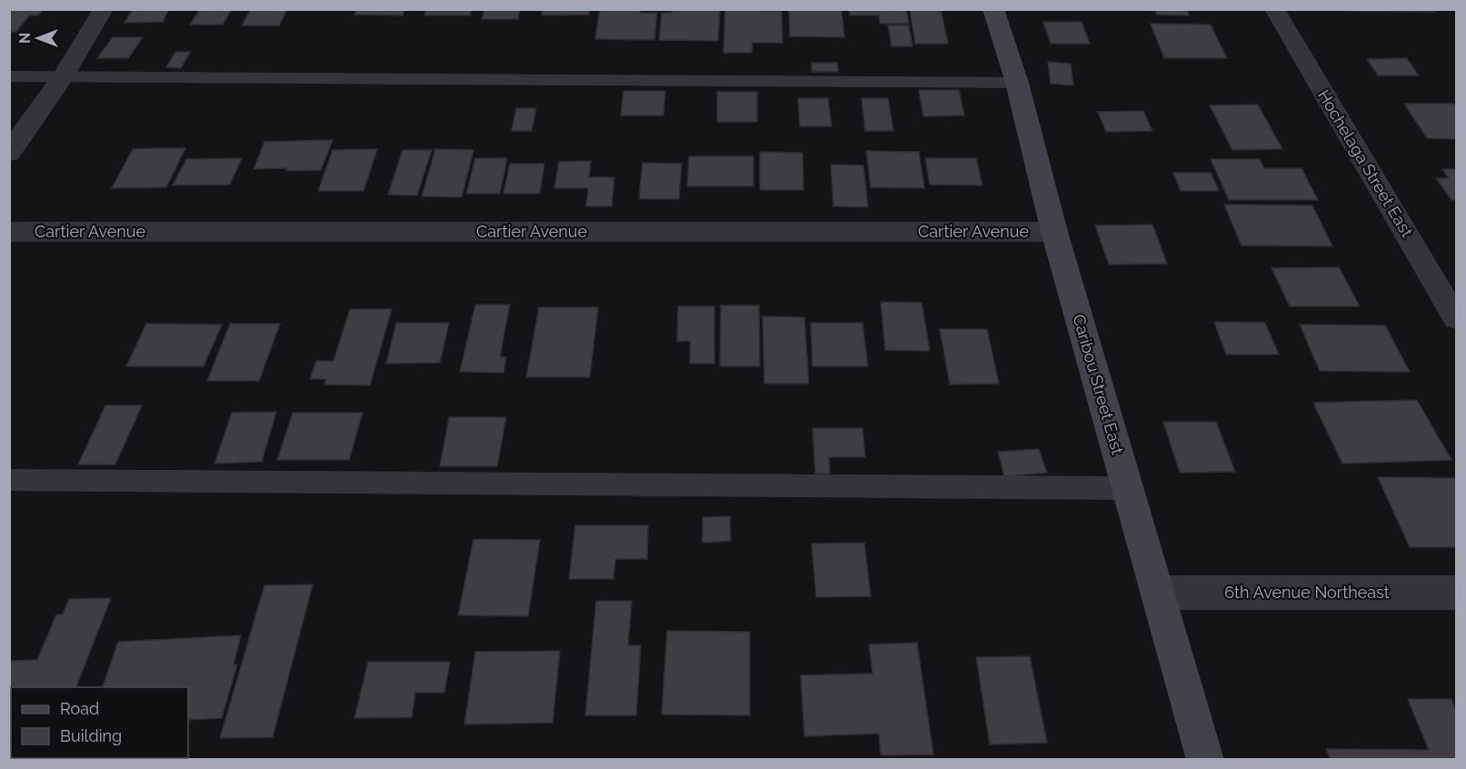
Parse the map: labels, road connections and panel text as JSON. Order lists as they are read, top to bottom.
{
  "streets": {
    "street": [
      "Hochelaga Street East",
      "Cartier Avenue",
      "Caribou Street East",
      "6th Avenue Northeast"
    ]
  },
  "crossings": [
    ["Cartier Avenue", "Caribou Street East"],
    ["Caribou Street East", "6th Avenue Northeast"]
  ],
  "legend": ["Road", "Building"],
  "north": "left"
}
